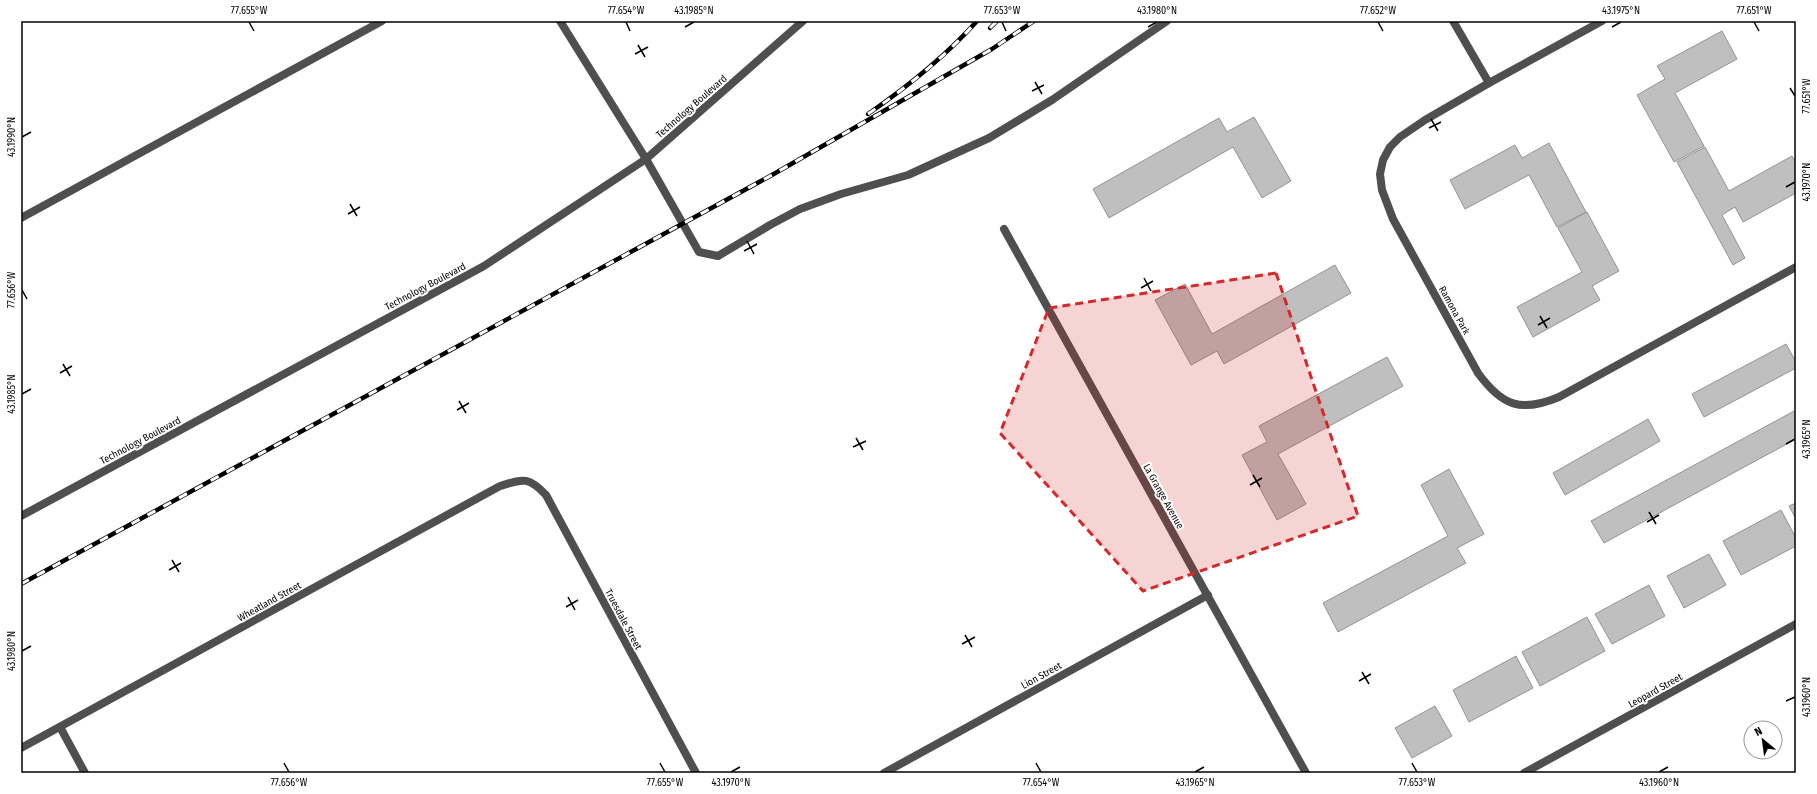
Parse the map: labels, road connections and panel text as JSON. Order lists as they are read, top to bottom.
{
  "streets": {
    "street": [
      "Technology Boulevard",
      "Ramona Park",
      "La Grange Avenue",
      "Wheatland Street",
      "Truesdale Street",
      "Lion Street",
      "Leopard Street"
    ]
  },
  "crossings": [
    ["La Grange Avenue", "Lion Street"],
    ["Wheatland Street", "Truesdale Street"]
  ],
  "north": "top left",
  "coordinates": [
    "77.655°W",
    "77.654°W",
    "43.1985°N",
    "77.653°W",
    "43.1980°N",
    "77.652°W",
    "43.1975°N",
    "77.651°W",
    "43.1990°N",
    "43.1970°N",
    "77.656°W",
    "43.1965°N",
    "43.1960°N"
  ]
}
